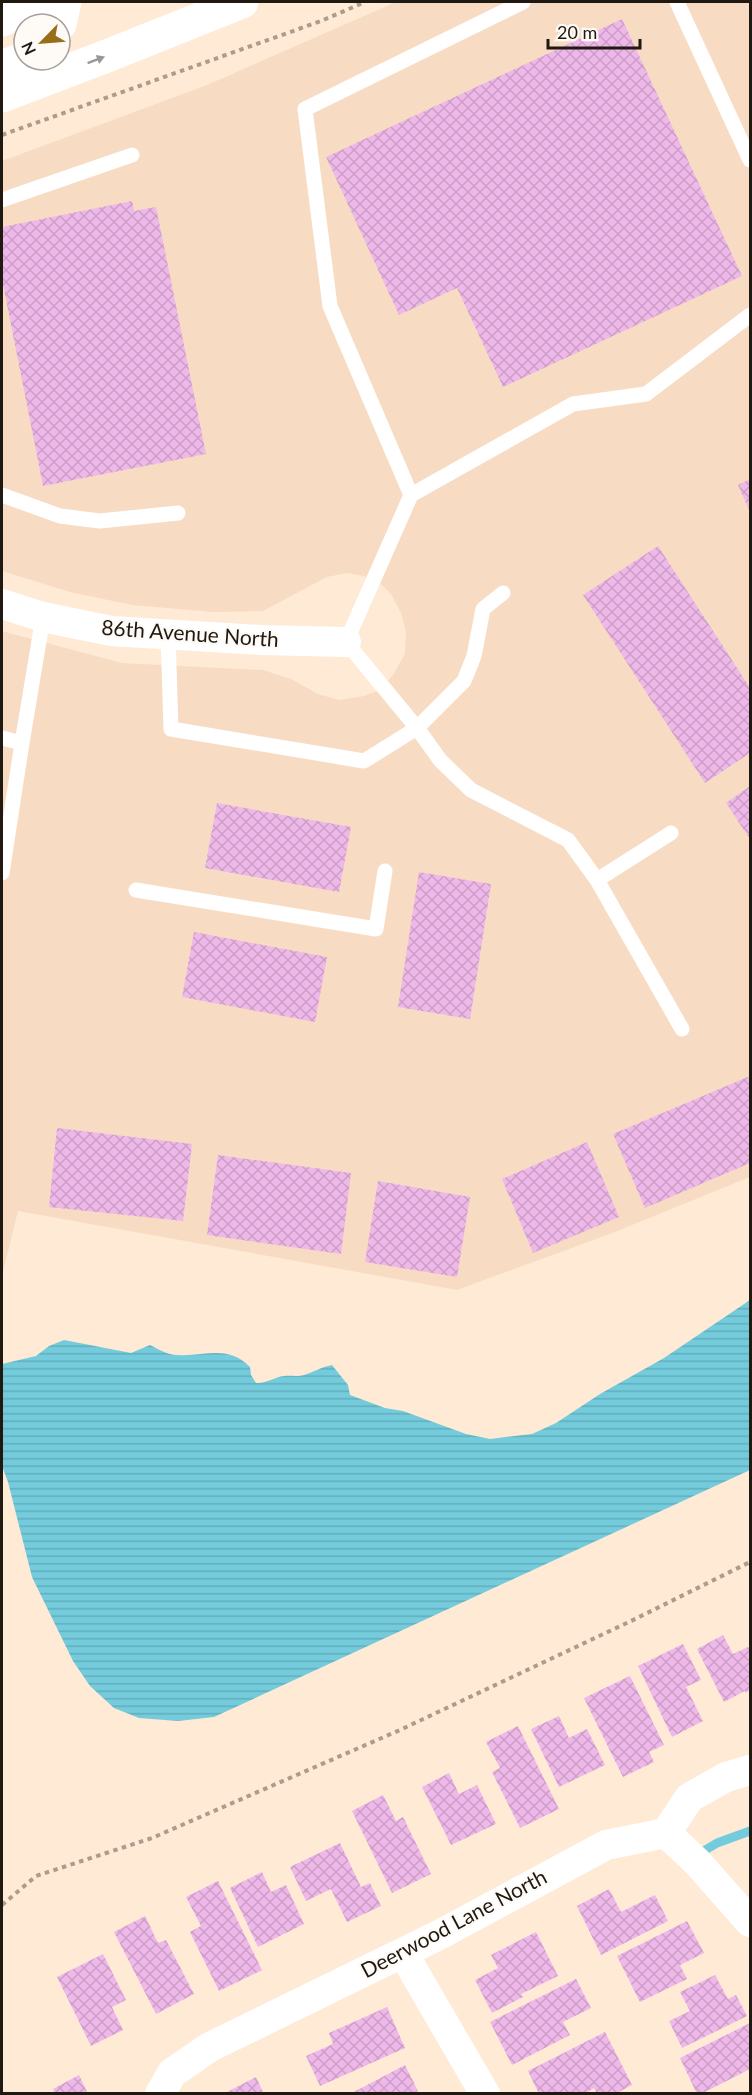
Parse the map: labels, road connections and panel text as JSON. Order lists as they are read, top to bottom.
{
  "streets": {
    "street": ["86th Avenue North", "Deerwood Lane North"]
  },
  "scale_bar": "20 m",
  "north": "bottom left"
}
